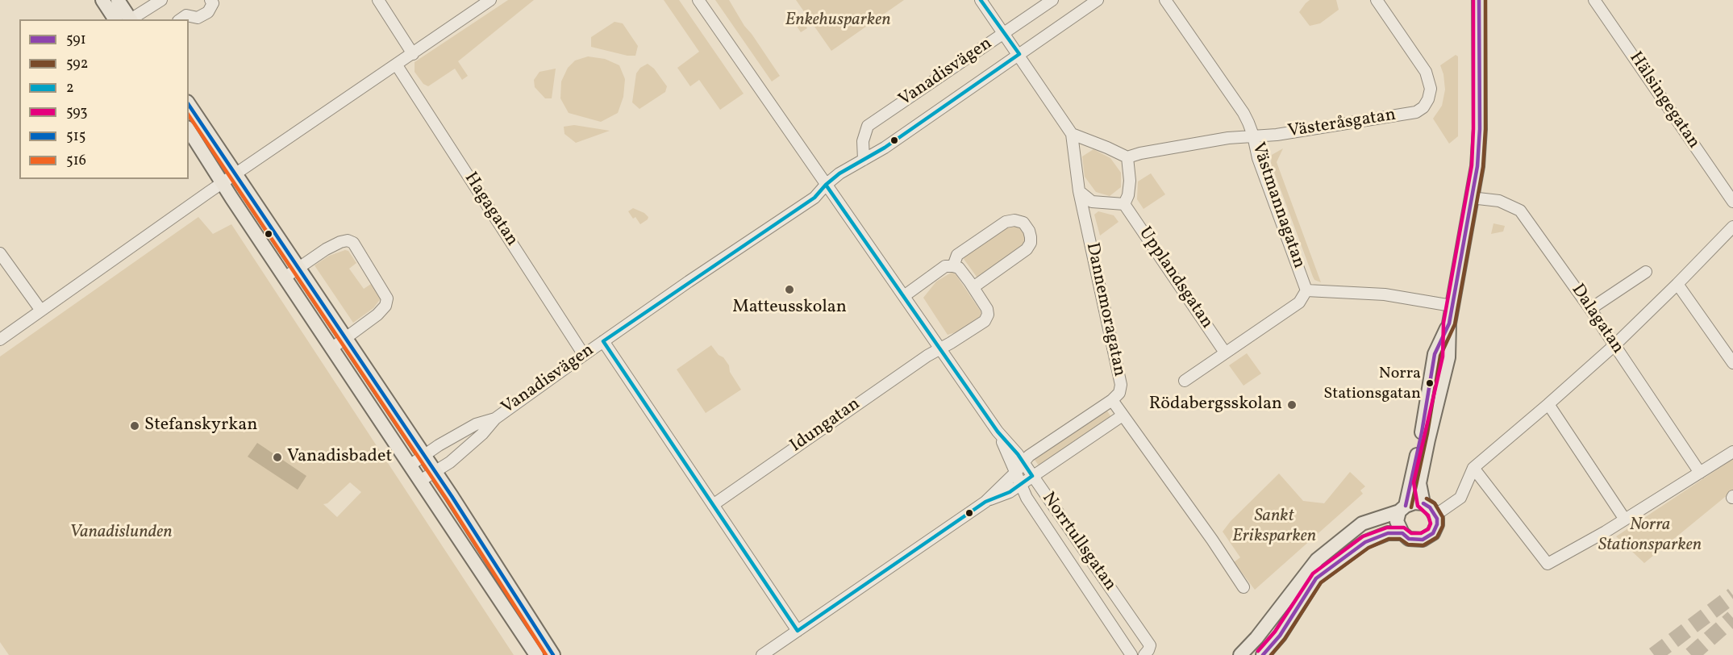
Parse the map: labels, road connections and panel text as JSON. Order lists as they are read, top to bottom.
{
  "streets": {
    "street": [
      "Vanadisvägen",
      "Hälsingegatan",
      "Västeråsgatan",
      "Västmannagatan",
      "Hagagatan",
      "Upplandsgatan",
      "Dannemoragatan",
      "Dalagatan",
      "Idungatan",
      "Norrtullsgatan"
    ]
  },
  "crossings": [
    ["Vanadisvägen", "Hagagatan"],
    ["Vanadisvägen", "Norrtullsgatan"],
    ["Västeråsgatan", "Västmannagatan"],
    ["Idungatan", "Norrtullsgatan"]
  ],
  "parks": [
    "Enkehusparken",
    "Sankt Eriksparken",
    "Norra Stationsparken",
    "Vanadislunden"
  ],
  "places": [
    "Matteusskolan",
    "Norra Stationsgatan",
    "Rödabergsskolan",
    "Stefanskyrkan",
    "Vanadisbadet"
  ],
  "lines": [
    "transit line 591",
    "transit line 592",
    "transit line 2",
    "transit line 593",
    "transit line 515",
    "transit line 516"
  ],
  "legend": [
    "591",
    "592",
    "2",
    "593",
    "515",
    "516"
  ]
}
